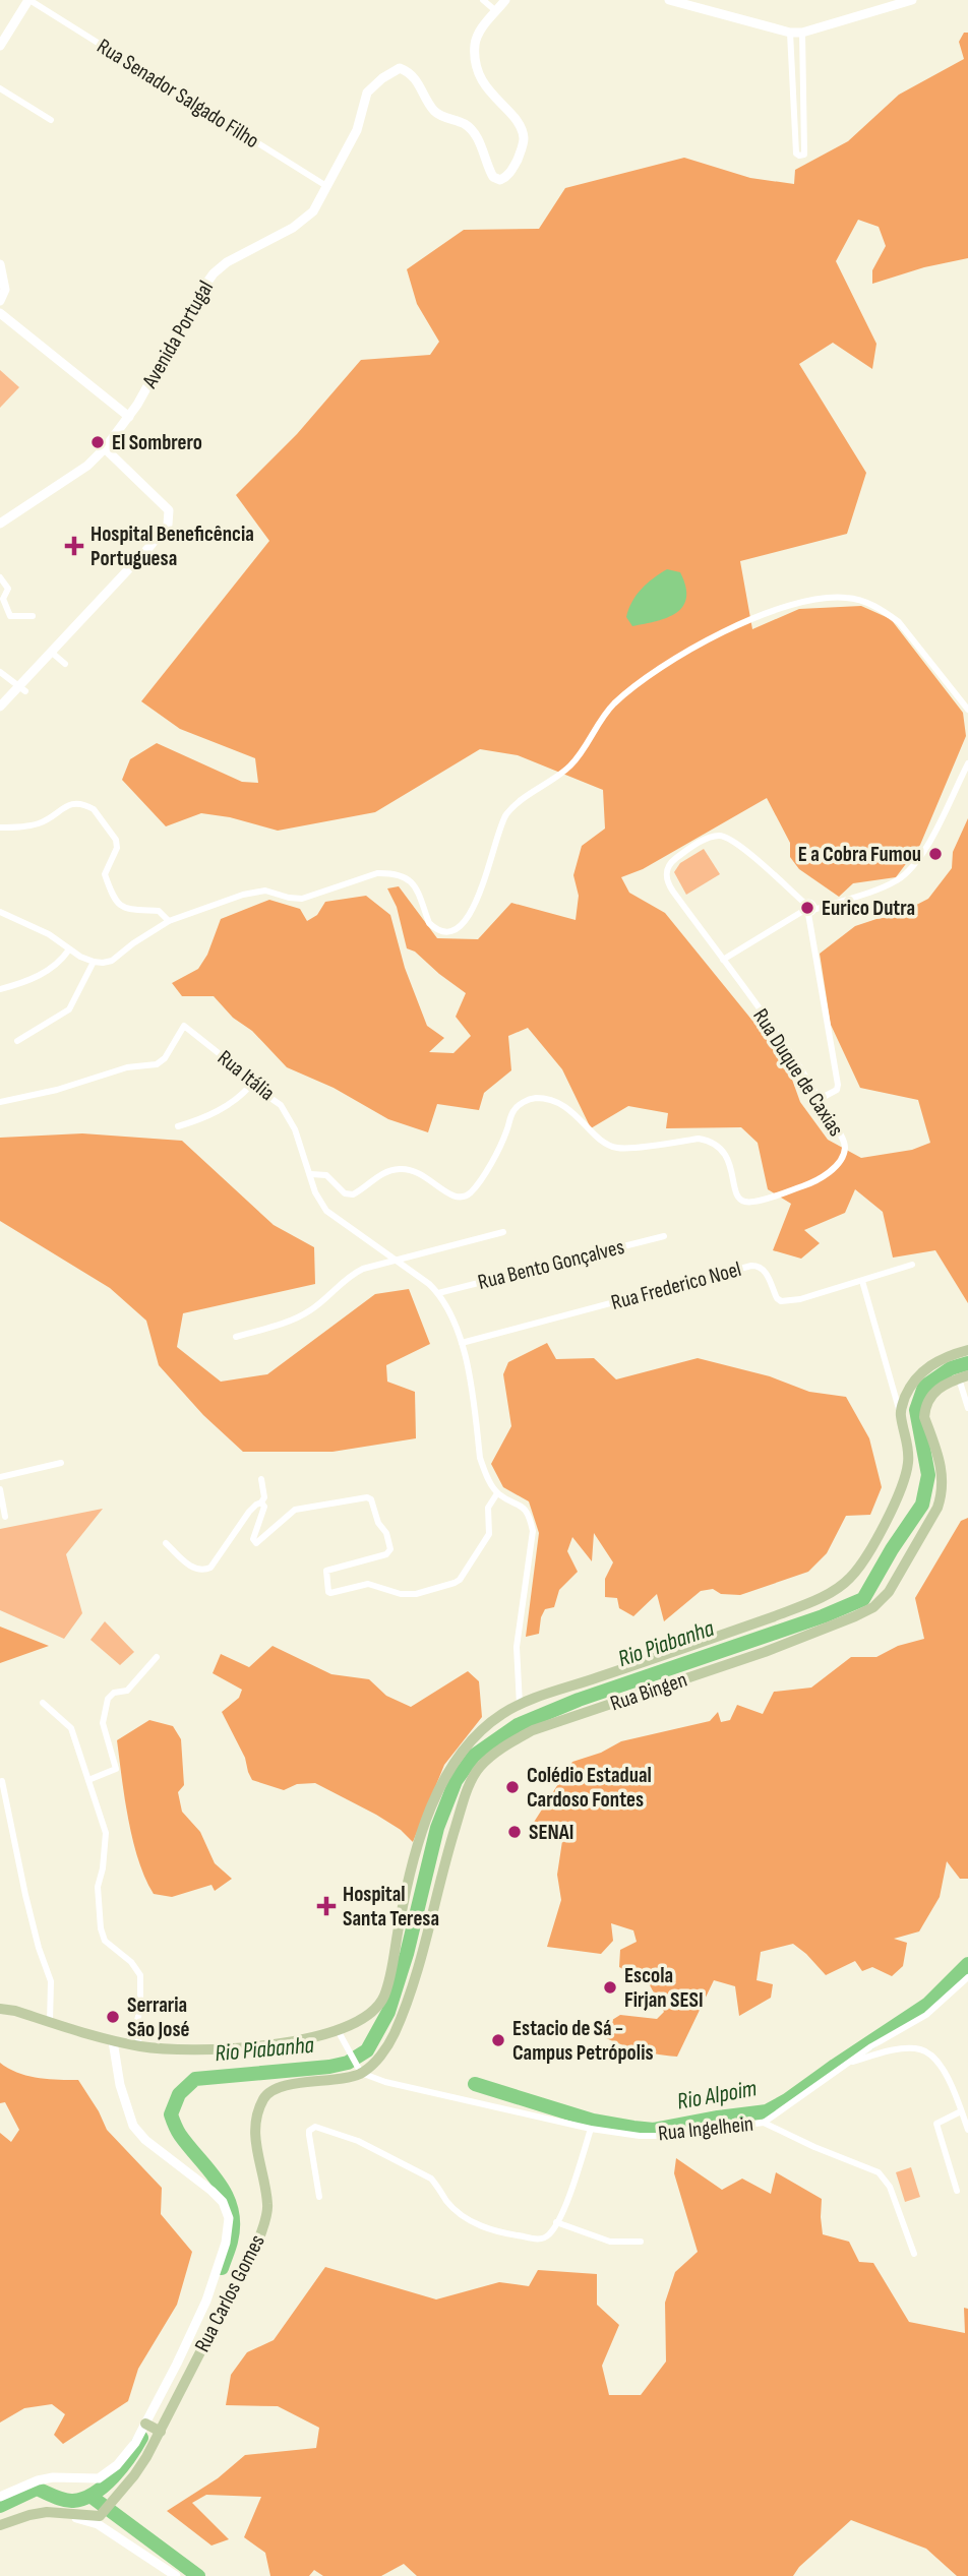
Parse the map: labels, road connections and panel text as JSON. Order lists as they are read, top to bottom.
{
  "streets": {
    "main road": ["Rua Bingen", "Rua Carlos Gomes"],
    "street": [
      "Rua Senador Salgado Filho",
      "Avenida Portugal",
      "Rua Duque de Caxias",
      "Rua Itália",
      "Rua Bento Gonçalves",
      "Rua Frederico Noel",
      "Rua Ingelhein"
    ]
  },
  "crossings": [
    ["Rua Senador Salgado Filho", "Avenida Portugal"],
    ["Rua Duque de Caxias", "Rua Itália"],
    ["Rua Bingen", "Rua Ingelhein"],
    ["Rua Bingen", "Rua Carlos Gomes"],
    ["Rua Ingelhein", "Rua Carlos Gomes"]
  ],
  "water": ["Rio Piabanha", "Rio Alpoim"],
  "places": {
    "other": [
      "El Sombrero",
      "E a Cobra Fumou",
      "Eurico Dutra",
      "Colédio Estadual Cardoso Fontes",
      "SENAI",
      "Escola Firjan SESI",
      "Serraria São José",
      "Estacio de Sá - Campus Petrópolis"
    ],
    "health": ["Hospital Beneficência Portuguesa", "Hospital Santa Teresa"]
  }
}
